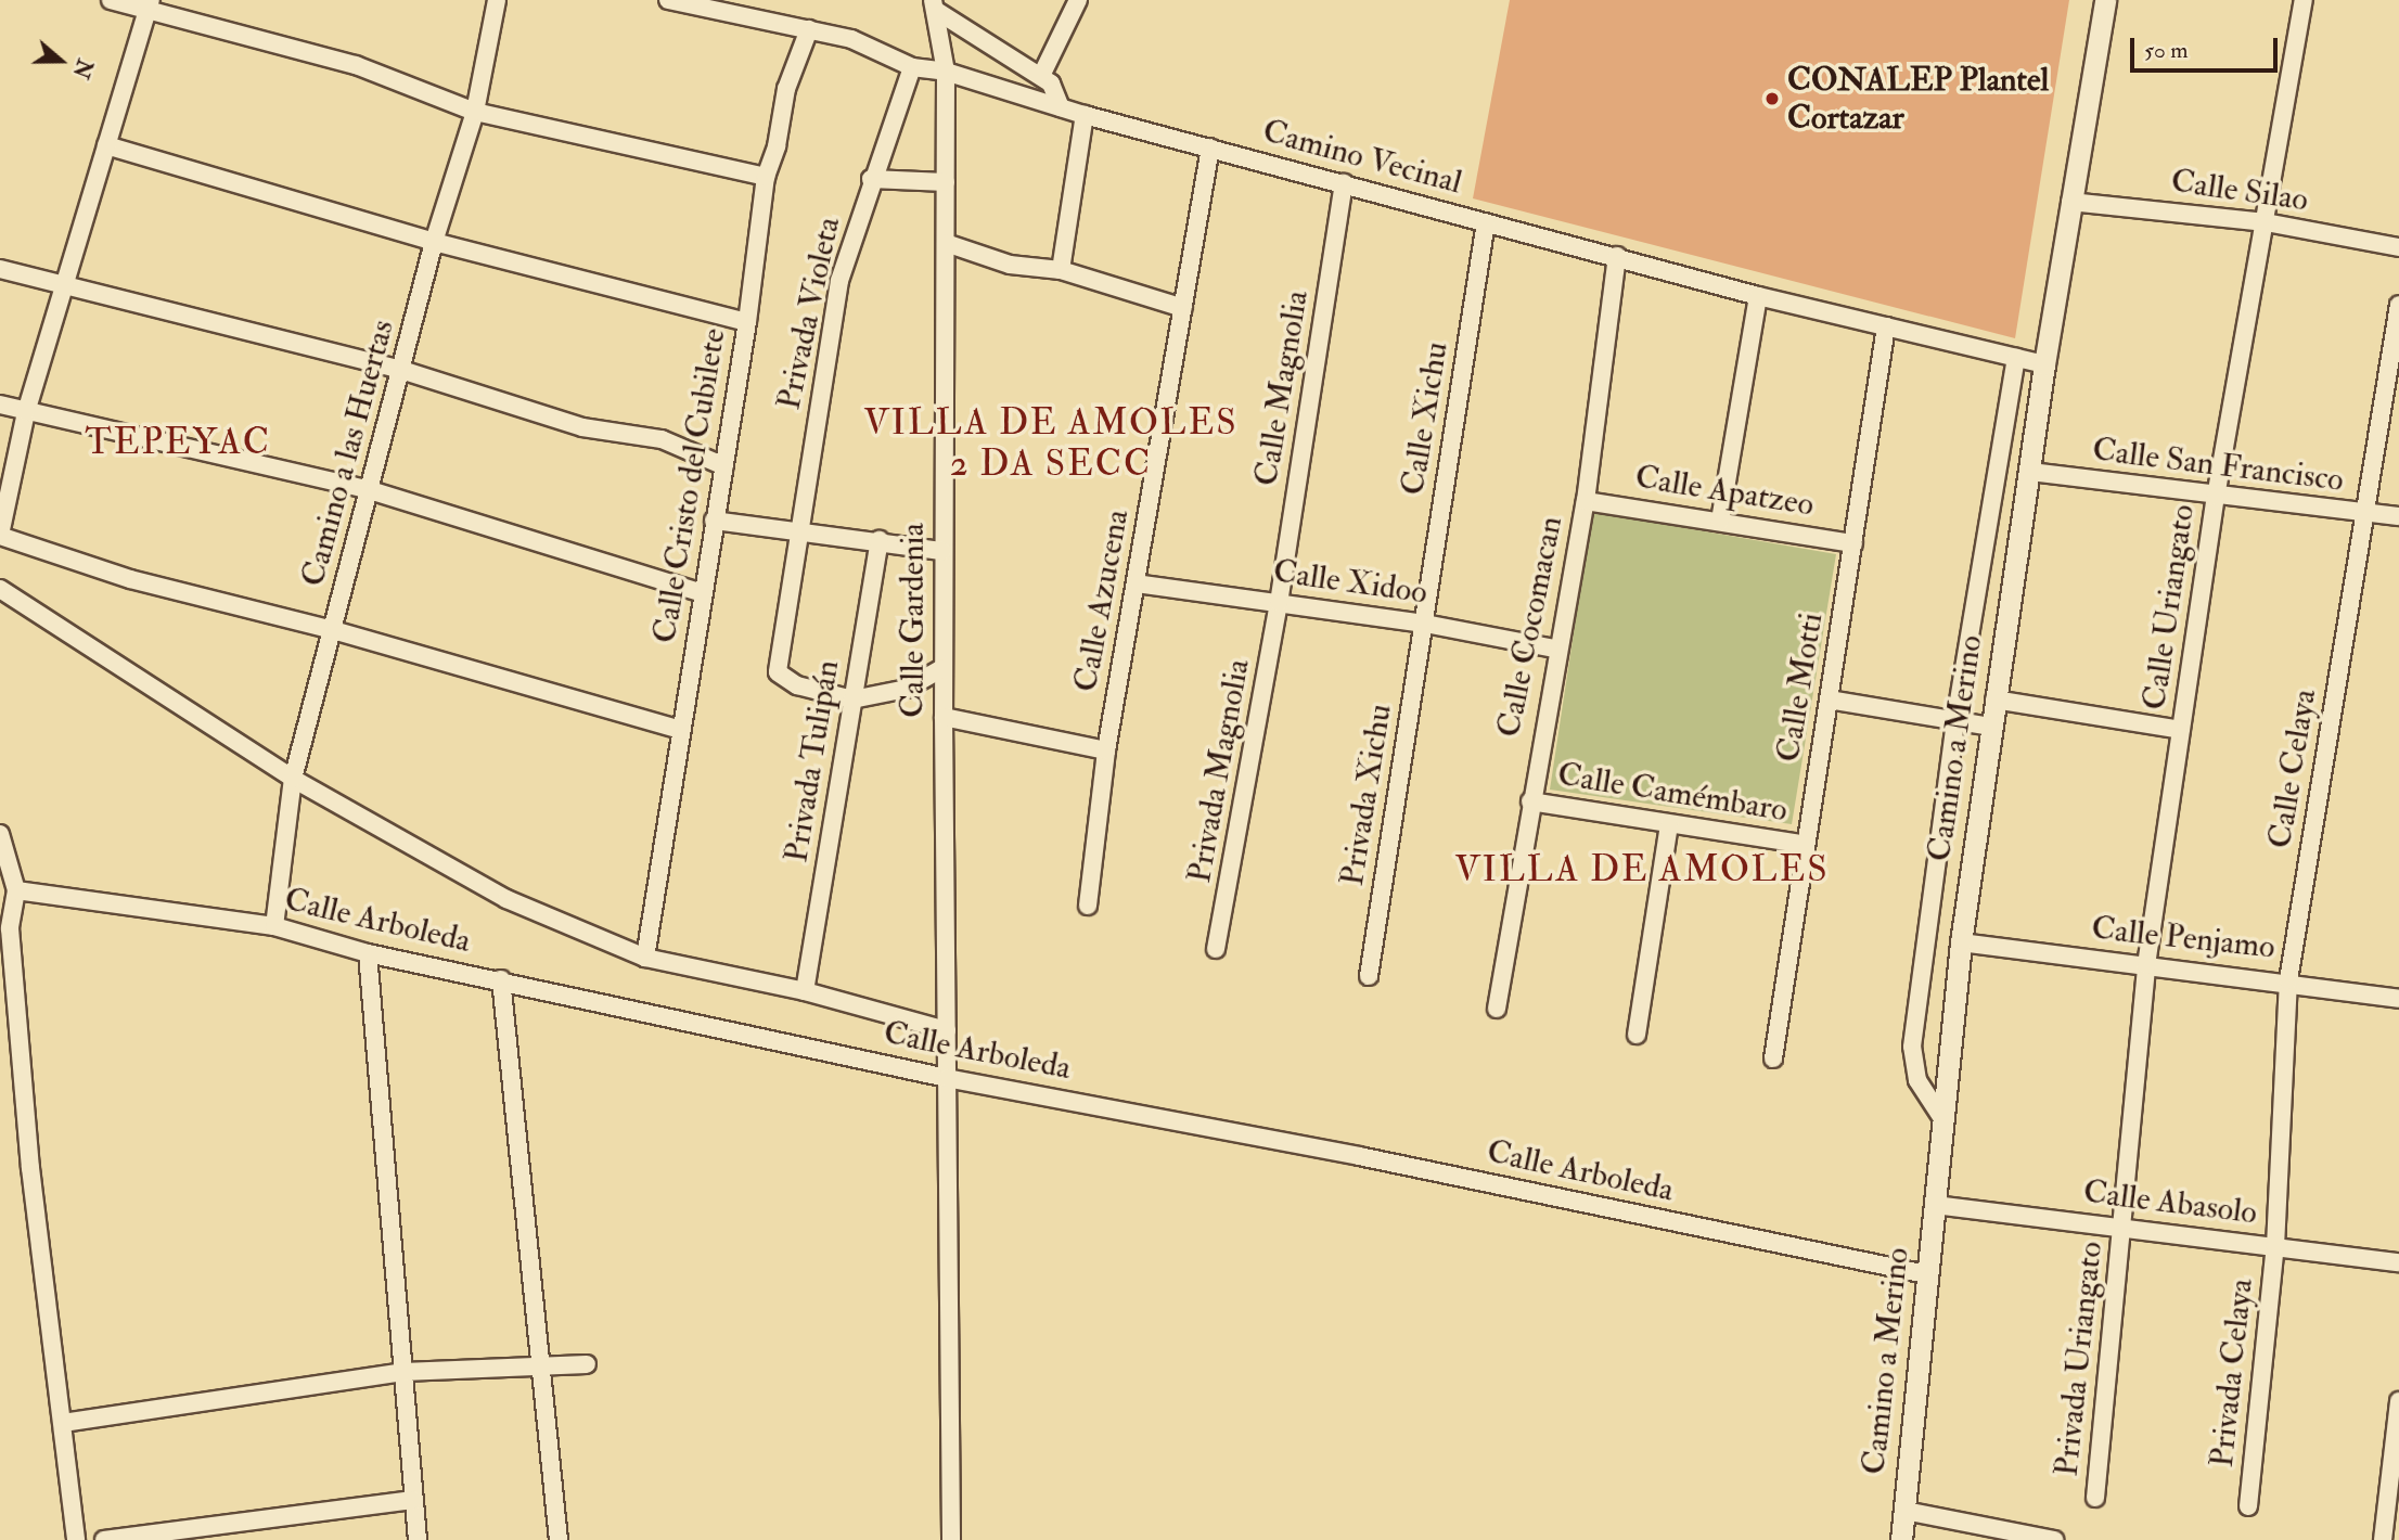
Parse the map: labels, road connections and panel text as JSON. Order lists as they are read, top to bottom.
{
  "streets": {
    "street": [
      "Camino Vecinal",
      "Calle Silao",
      "Privada Violeta",
      "Calle Magnolia",
      "Calle Xichu",
      "Camino a las Huertas",
      "Calle San Francisco",
      "Calle Cristo del Cubilete",
      "Calle Apatzeo",
      "Calle Xidoo",
      "Calle Azucena",
      "Calle Uriangato",
      "Calle Gardenia",
      "Calle Cocomacan",
      "Calle Motti",
      "Camino a Merino",
      "Privada Tulipán",
      "Calle Celaya",
      "Privada Magnolia",
      "Calle Camémbaro",
      "Privada Xichu",
      "Calle Arboleda",
      "Calle Penjamo",
      "Calle Abasolo",
      "Privada Uriangato",
      "Privada Celaya"
    ]
  },
  "crossings": [
    ["Camino Vecinal", "Privada Violeta"],
    ["Camino Vecinal", "Calle Magnolia"],
    ["Camino Vecinal", "Calle Xichu"],
    ["Camino Vecinal", "Calle Cristo del Cubilete"],
    ["Camino Vecinal", "Calle Azucena"],
    ["Camino Vecinal", "Calle Gardenia"],
    ["Camino Vecinal", "Calle Cocomacan"],
    ["Camino Vecinal", "Calle Motti"],
    ["Camino Vecinal", "Camino a Merino"],
    ["Calle Silao", "Calle Uriangato"],
    ["Calle Silao", "Camino a Merino"],
    ["Privada Violeta", "Privada Tulipán"],
    ["Calle Magnolia", "Calle Xidoo"],
    ["Calle Magnolia", "Privada Magnolia"],
    ["Calle Xichu", "Calle Xidoo"],
    ["Calle Xichu", "Privada Xichu"],
    ["Camino a las Huertas", "Calle Arboleda"],
    ["Calle San Francisco", "Calle Uriangato"],
    ["Calle San Francisco", "Camino a Merino"],
    ["Calle San Francisco", "Calle Celaya"],
    ["Calle Apatzeo", "Calle Cocomacan"],
    ["Calle Apatzeo", "Calle Motti"],
    ["Calle Xidoo", "Calle Azucena"],
    ["Calle Xidoo", "Calle Cocomacan"],
    ["Calle Xidoo", "Privada Magnolia"],
    ["Calle Xidoo", "Privada Xichu"],
    ["Calle Uriangato", "Calle Penjamo"],
    ["Calle Uriangato", "Calle Abasolo"],
    ["Calle Uriangato", "Privada Uriangato"],
    ["Calle Gardenia", "Calle Arboleda"],
    ["Calle Cocomacan", "Calle Camémbaro"],
    ["Calle Motti", "Calle Camémbaro"],
    ["Camino a Merino", "Calle Arboleda"],
    ["Camino a Merino", "Calle Penjamo"],
    ["Camino a Merino", "Calle Abasolo"],
    ["Calle Celaya", "Calle Penjamo"],
    ["Calle Celaya", "Calle Abasolo"],
    ["Calle Celaya", "Privada Celaya"],
    ["Calle Abasolo", "Privada Uriangato"],
    ["Calle Abasolo", "Privada Celaya"]
  ],
  "districts": ["VILLA DE AMOLES 2 DA SECC", "TEPEYAC", "VILLA DE AMOLES"],
  "places": ["CONALEP Plantel Cortazar"],
  "scale_bar": "50 m",
  "north": "right"
}
